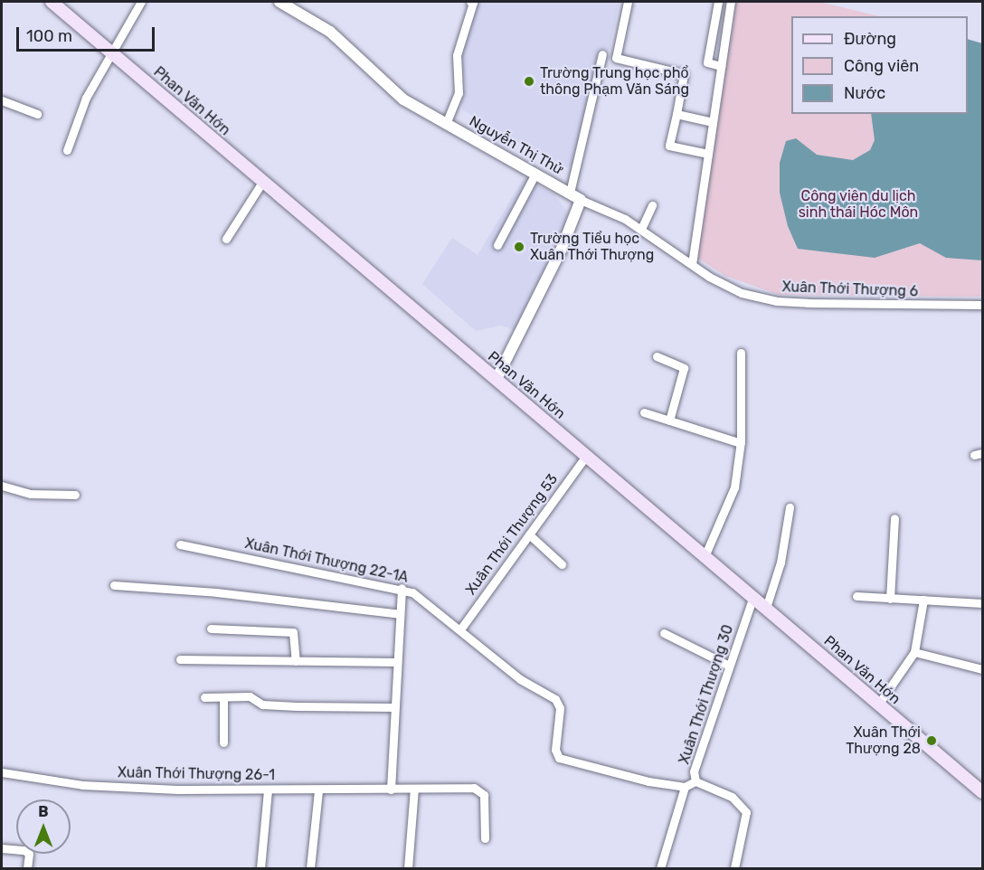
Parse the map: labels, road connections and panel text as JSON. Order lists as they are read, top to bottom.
{
  "streets": {
    "main road": ["Phan Văn Hớn"],
    "street": [
      "Nguyễn Thị Thử",
      "Xuân Thới Thượng 6",
      "Xuân Thới Thượng 53",
      "Xuân Thới Thượng 22-1A",
      "Xuân Thới Thượng 30",
      "Xuân Thới Thượng 26-1"
    ]
  },
  "crossings": [
    ["Phan Văn Hớn", "Xuân Thới Thượng 53"],
    ["Phan Văn Hớn", "Xuân Thới Thượng 30"],
    ["Nguyễn Thị Thử", "Xuân Thới Thượng 6"],
    ["Xuân Thới Thượng 53", "Xuân Thới Thượng 22-1A"]
  ],
  "parks": ["Công viên du lịch sinh thái Hóc Môn"],
  "places": ["Trường Trung học phổ thông Phạm Văn Sáng", "Trường Tiểu học Xuân Thới Thượng", "Xuân Thới Thượng 28"],
  "legend": ["Đường", "Công viên", "Nước"],
  "scale_bar": "100 m",
  "north": "top"
}
